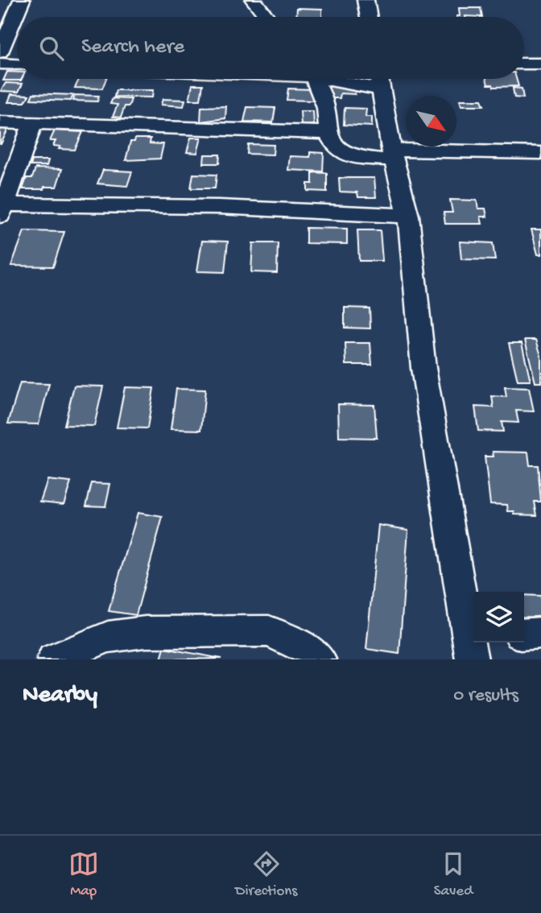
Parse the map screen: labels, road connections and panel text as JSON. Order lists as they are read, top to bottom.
{
  "north": "bottom right",
  "page": {
    "search": "Search here",
    "heading": ["Nearby", "0 results"],
    "nav": ["Map", "Directions", "Saved"]
  }
}
